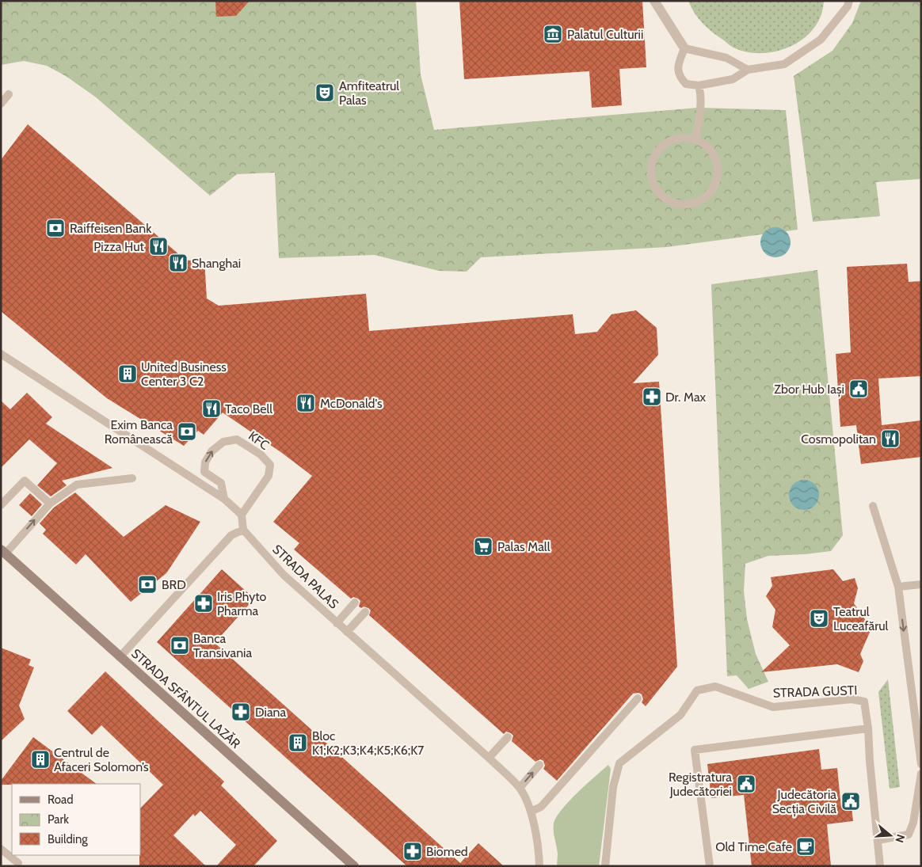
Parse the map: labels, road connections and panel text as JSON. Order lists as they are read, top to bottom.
{
  "streets": {
    "main road": ["STRADA SFÂNTUL LAZĂR"],
    "lane": ["KFC", "STRADA PALAS", "STRADA GUSTI"]
  },
  "places": {
    "museum": ["Palatul Culturii"],
    "theatre": ["Amfiteatrul Palas", "Teatrul Luceafărul"],
    "bank": [
      "Raiffeisen Bank",
      "Exim Banca Românească",
      "BRD",
      "Banca Transivania"
    ],
    "restaurant": [
      "Pizza Hut",
      "Shanghai",
      "McDonald's",
      "Taco Bell",
      "Cosmopolitan"
    ],
    "building": ["United Business Center 3 C2", "Bloc K1;K2;K3;K4;K5;K6;K7", "Centrul de Afaceri Solomon’s"],
    "public building": ["Zbor Hub Iași", "Registratura Judecătoriei", "Judecătoria Secția Civilă"],
    "pharmacy": [
      "Dr. Max",
      "Iris Phyto Pharma",
      "Diana",
      "Biomed"
    ],
    "supermarket": ["Palas Mall"],
    "cafe": ["Old Time Cafe"]
  },
  "legend": ["Road", "Park", "Building"],
  "north": "right"
}
